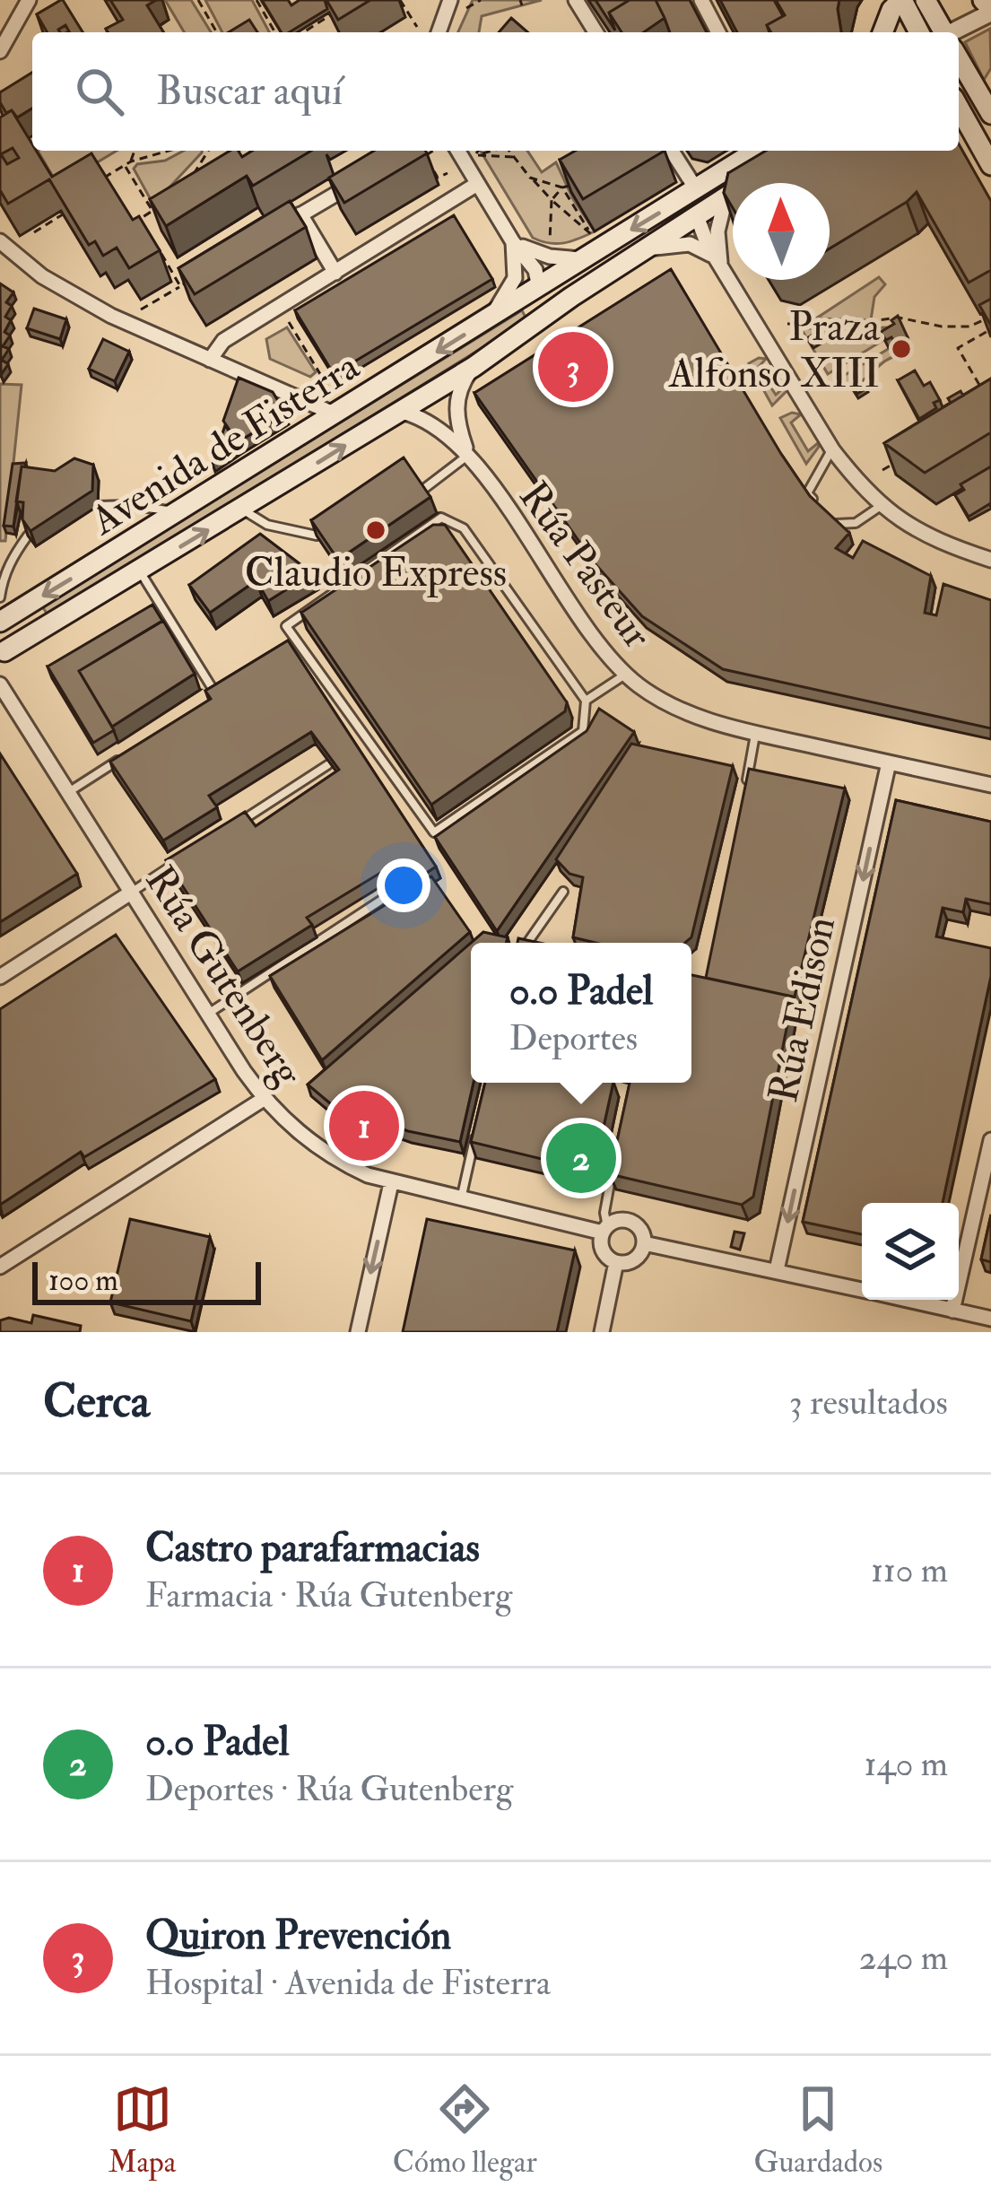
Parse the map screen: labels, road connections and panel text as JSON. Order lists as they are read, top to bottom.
{
  "streets": {
    "main road": ["Avenida de Fisterra"],
    "street": ["Rúa Pasteur", "Rúa Gutenberg", "Rúa Edison"]
  },
  "crossings": [
    ["Avenida de Fisterra", "Rúa Pasteur"],
    ["Rúa Pasteur", "Rúa Edison"],
    ["Rúa Gutenberg", "Rúa Edison"]
  ],
  "one_way": ["Rúa Edison"],
  "places": ["Praza Alfonso XIII", "Claudio Express"],
  "scale_bar": "100 m",
  "north": "top",
  "page": {
    "search": "Buscar aquí",
    "pins": ["3", "1", "2"],
    "popup": ["0.0 Padel", "Deportes"],
    "scale": "100 m",
    "heading": ["Cerca", "3 resultados"],
    "list": [
      {
        "mark": "1",
        "name": "Castro parafarmacias",
        "note": "Farmacia · Rúa Gutenberg",
        "value": "110 m"
      },
      {
        "mark": "2",
        "name": "0.0 Padel",
        "note": "Deportes · Rúa Gutenberg",
        "value": "140 m"
      },
      {
        "mark": "3",
        "name": "Quiron Prevención",
        "note": "Hospital · Avenida de Fisterra",
        "value": "240 m"
      }
    ],
    "nav": ["Mapa", "Cómo llegar", "Guardados"]
  }
}
